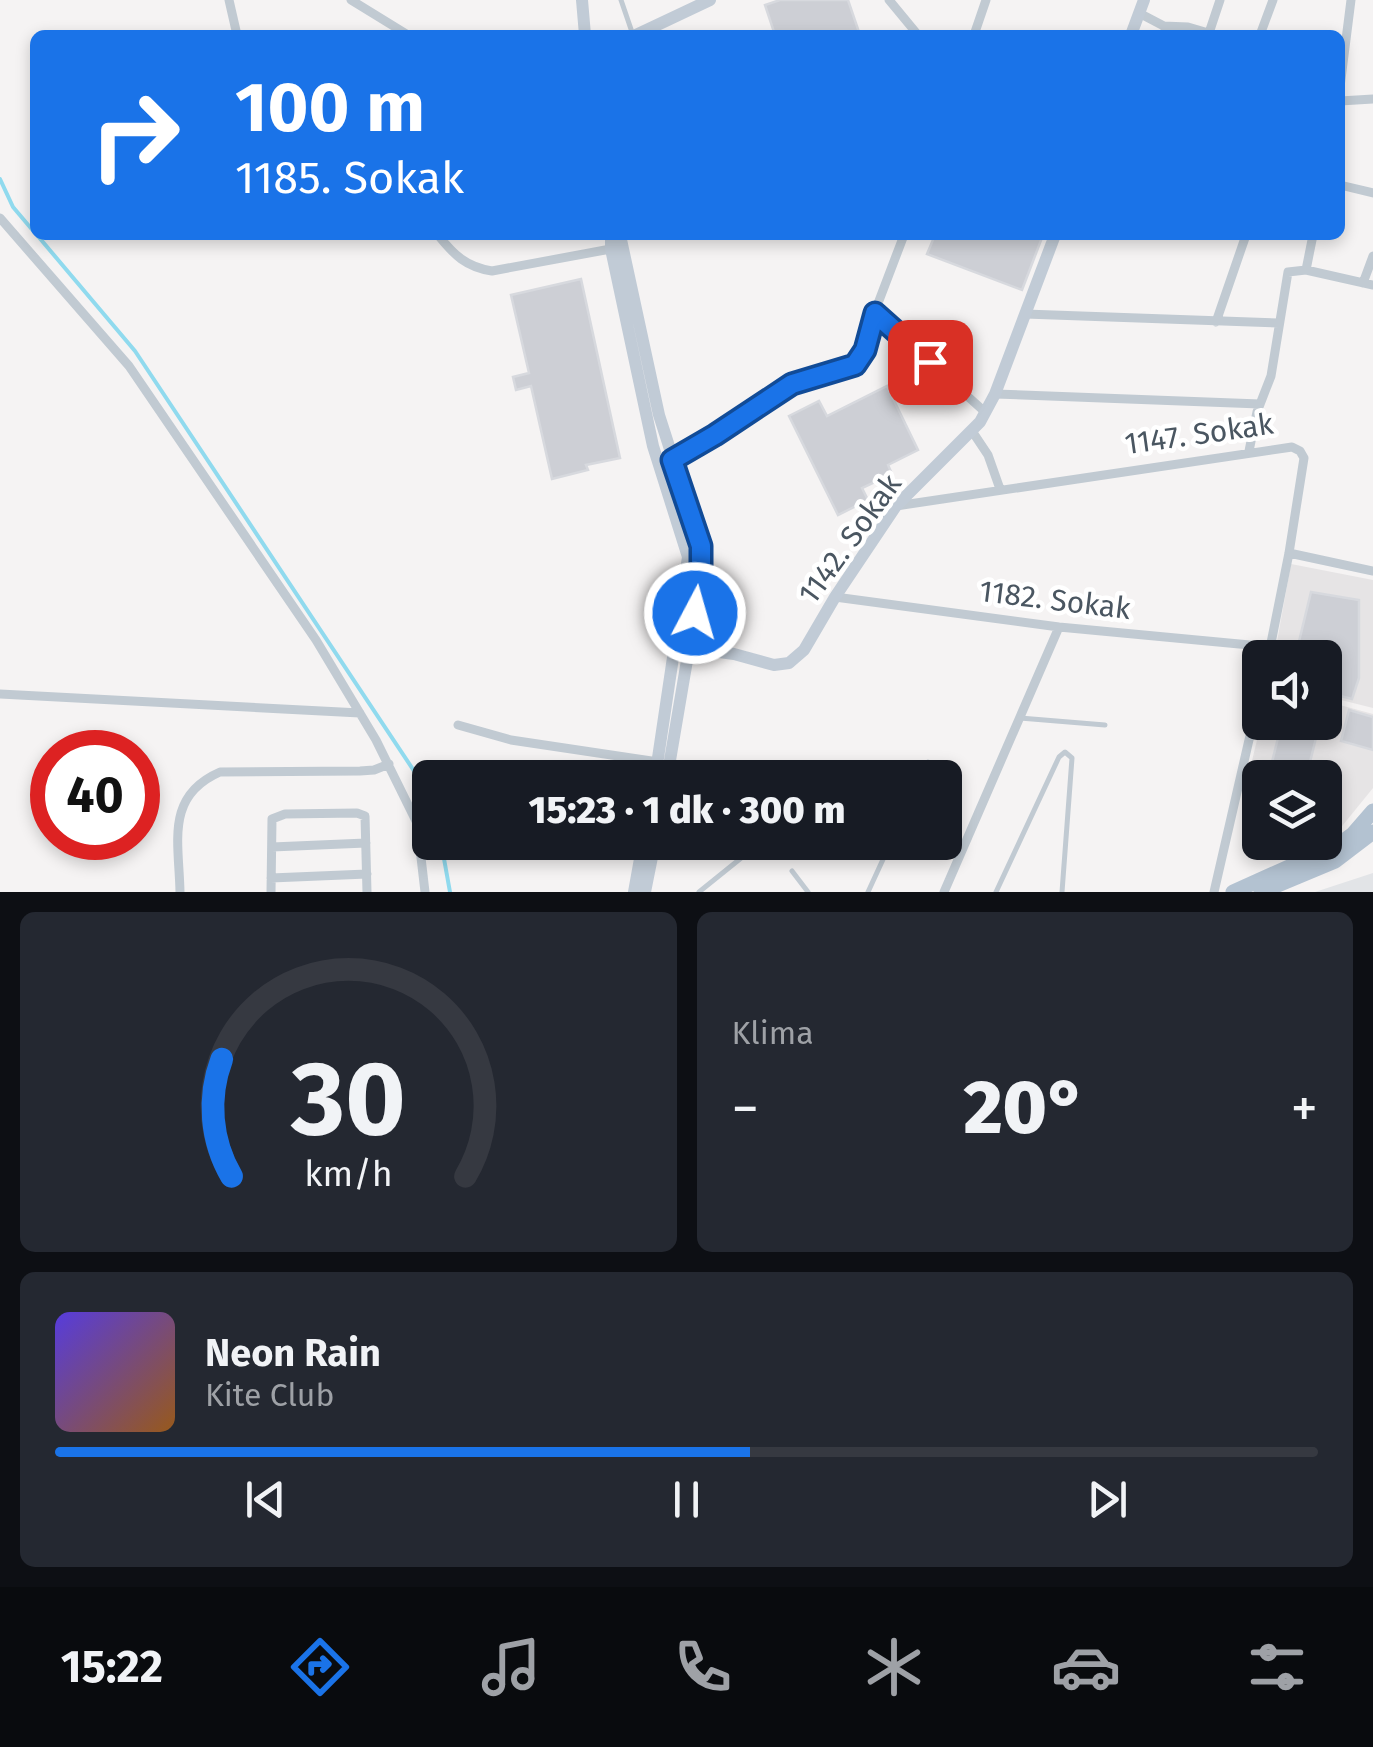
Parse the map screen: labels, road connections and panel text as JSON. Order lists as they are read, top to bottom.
{
  "streets": {
    "street": ["1147. Sokak", "1142. Sokak", "1182. Sokak"]
  },
  "crossings": [
    ["1147. Sokak", "1142. Sokak"],
    ["1142. Sokak", "1182. Sokak"]
  ],
  "page": {
    "turn": ["100 m", "1185. Sokak"],
    "limit": "40",
    "trip": "15:23 · 1 dk · 300 m",
    "tile": "Klima",
    "heat": ["−", "20°", "+"],
    "song": ["Neon Rain", "Kite Club"],
    "tabs": "15:22",
    "gauge": ["30", "km/h"]
  }
}
